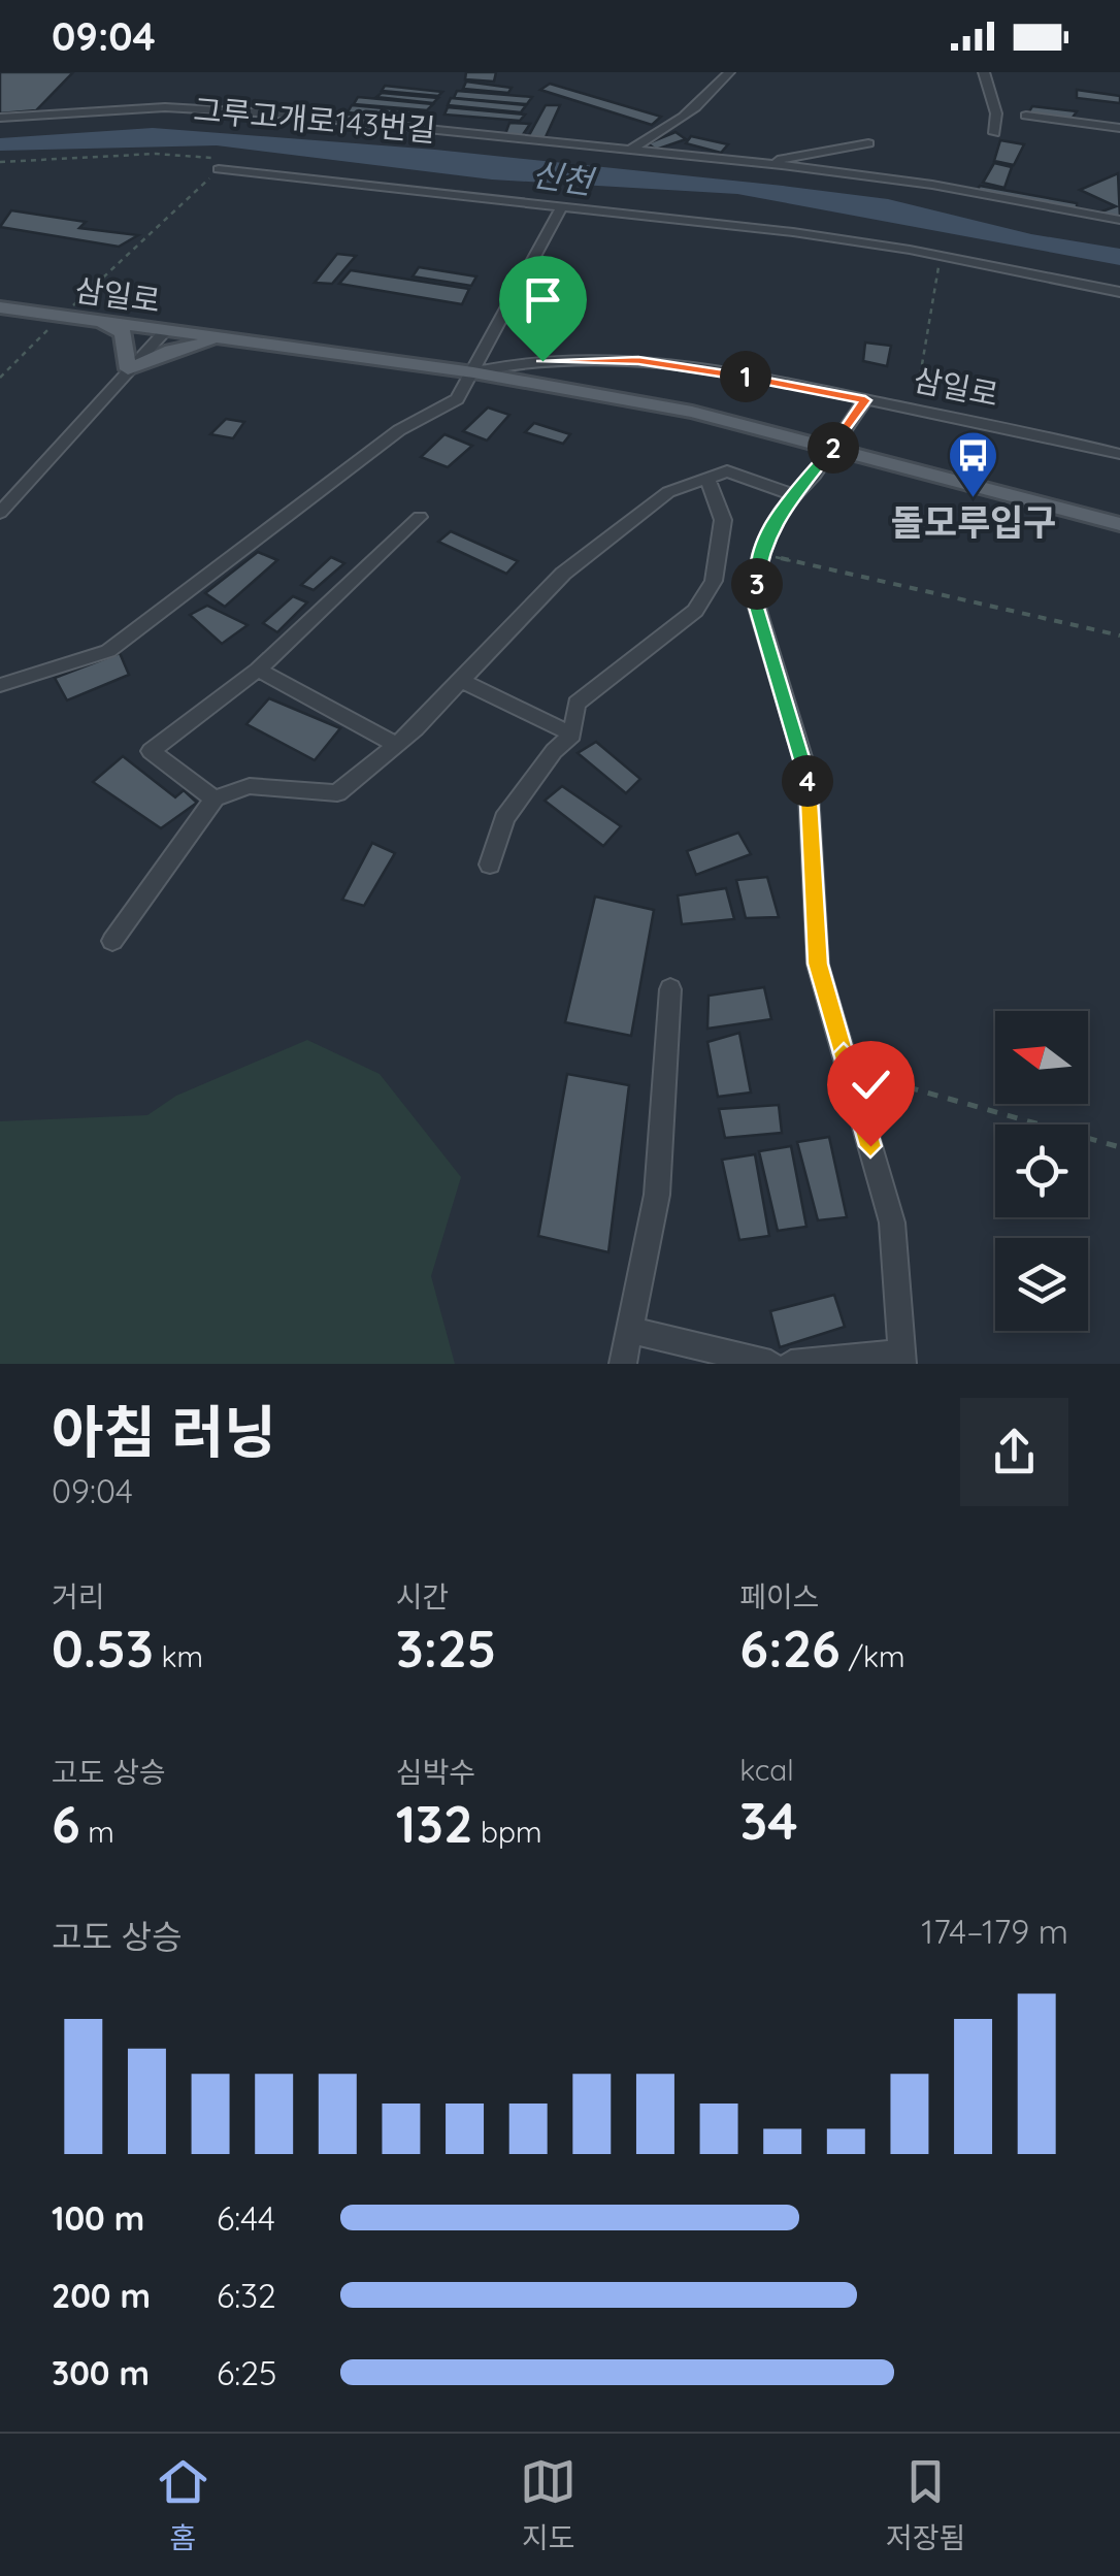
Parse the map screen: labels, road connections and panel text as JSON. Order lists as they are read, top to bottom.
{
  "streets": {
    "main road": ["삼일로"],
    "street": ["그루고개로143번길"]
  },
  "water": ["신천"],
  "places": {
    "bus stop": ["돌모루입구"]
  },
  "north": "left",
  "page": {
    "status": "09:04",
    "pins": [
      "1",
      "2",
      "3",
      "4"
    ],
    "heading": ["아침 러닝", "09:04"],
    "stats": [
      ["거리", "0.53 km"],
      ["시간", "3:25"],
      ["페이스", "6:26 /km"],
      ["고도 상승", "6 m"],
      ["심박수", "132 bpm"],
      ["kcal", "34"]
    ],
    "chart": ["고도 상승", "174–179 m"],
    "list": [
      {
        "name": "100 m",
        "note": "6:44"
      },
      {
        "name": "200 m",
        "note": "6:32"
      },
      {
        "name": "300 m",
        "note": "6:25"
      }
    ],
    "tabs": ["홈", "지도", "저장됨"]
  }
}
